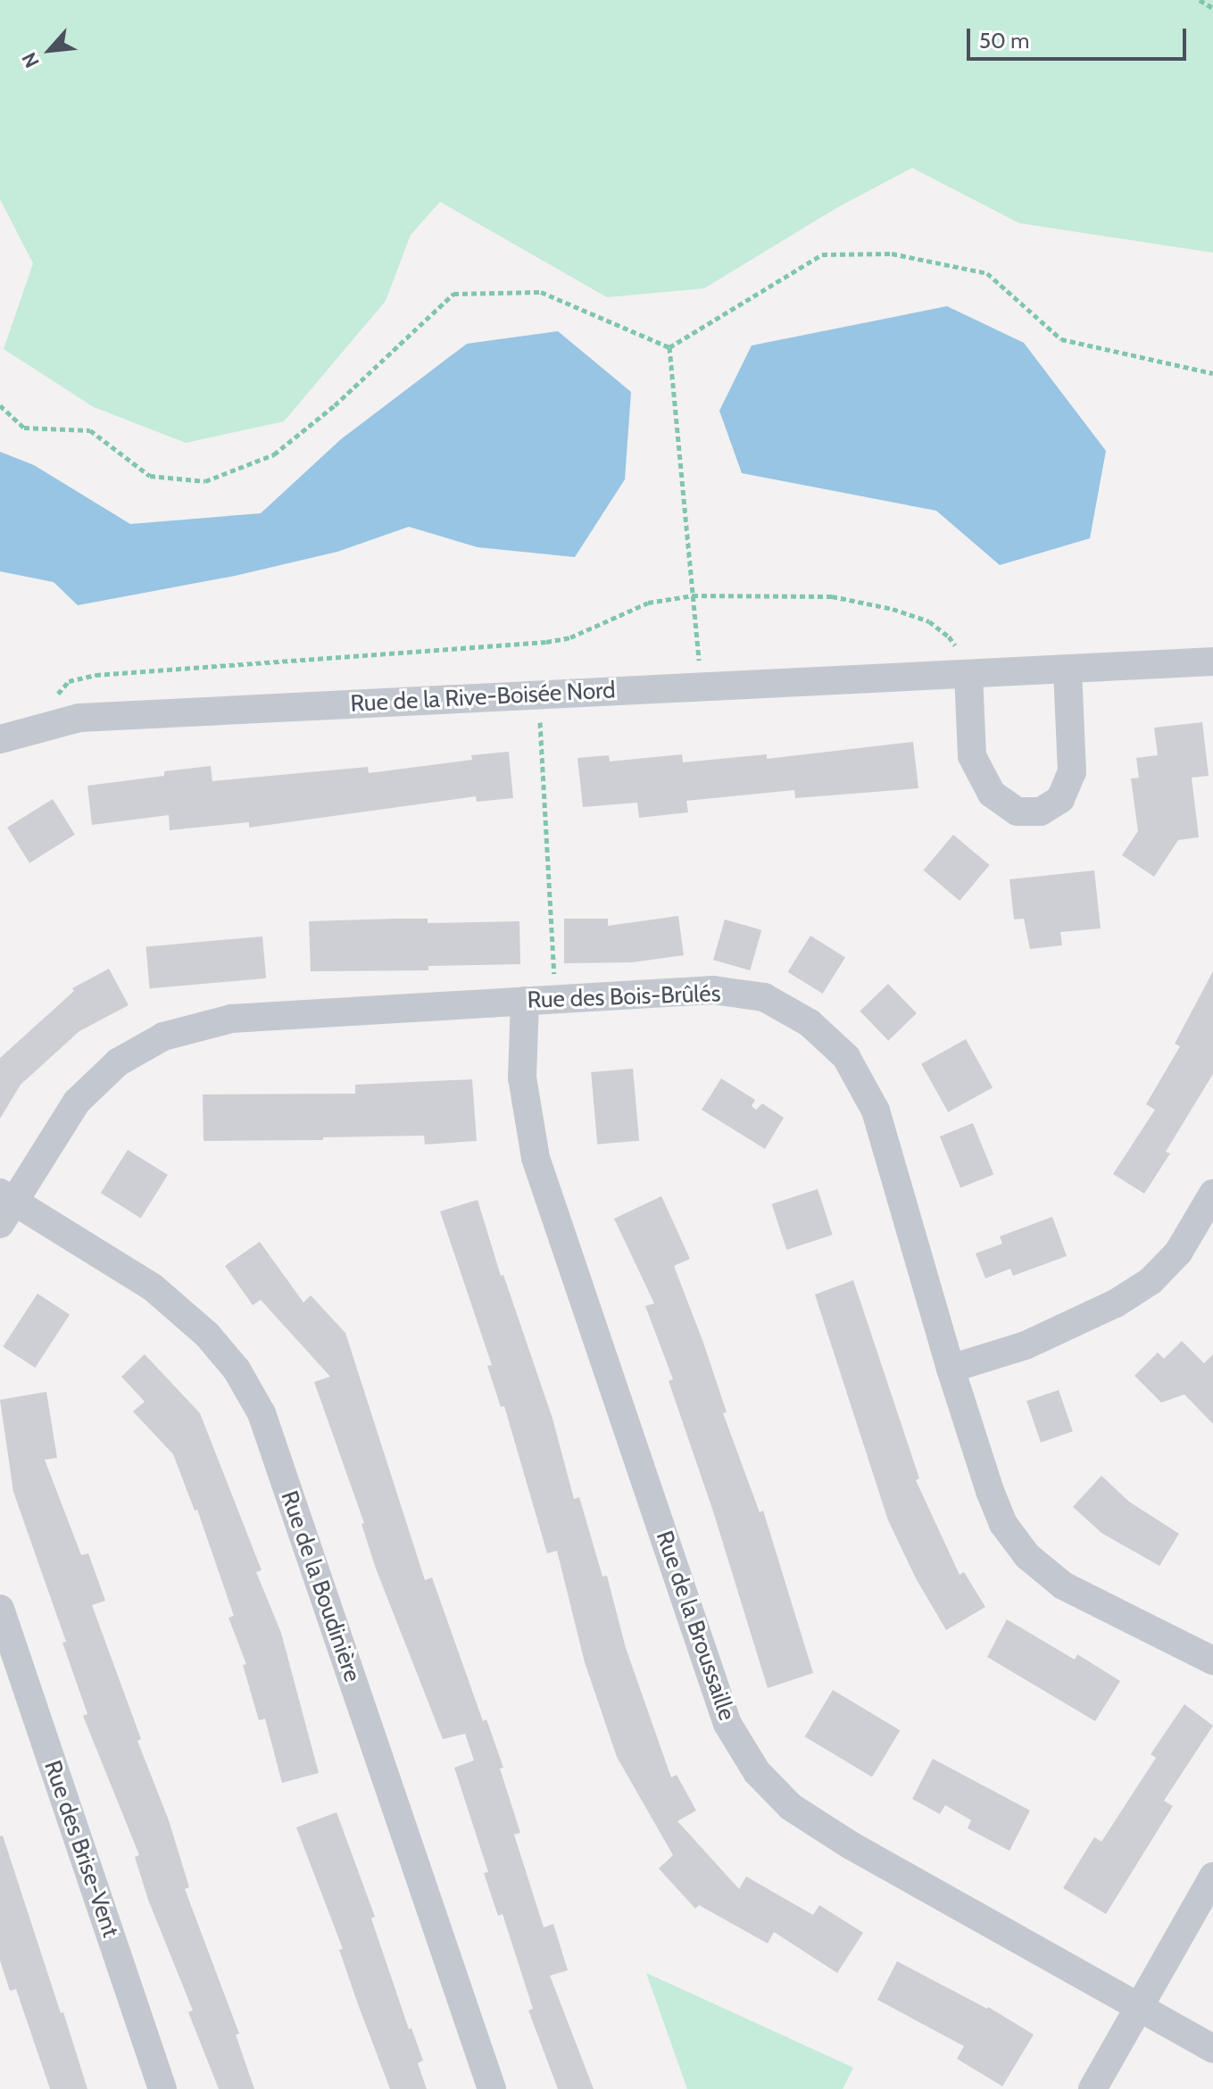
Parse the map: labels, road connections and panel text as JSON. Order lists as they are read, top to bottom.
{
  "streets": {
    "street": [
      "Rue de la Rive-Boisée Nord",
      "Rue des Bois-Brûlés",
      "Rue de la Boudinière",
      "Rue de la Broussaille",
      "Rue des Brise-Vent"
    ]
  },
  "crossings": [
    ["Rue des Bois-Brûlés", "Rue de la Boudinière"],
    ["Rue des Bois-Brûlés", "Rue de la Broussaille"]
  ],
  "scale_bar": "50 m",
  "north": "bottom left"
}
